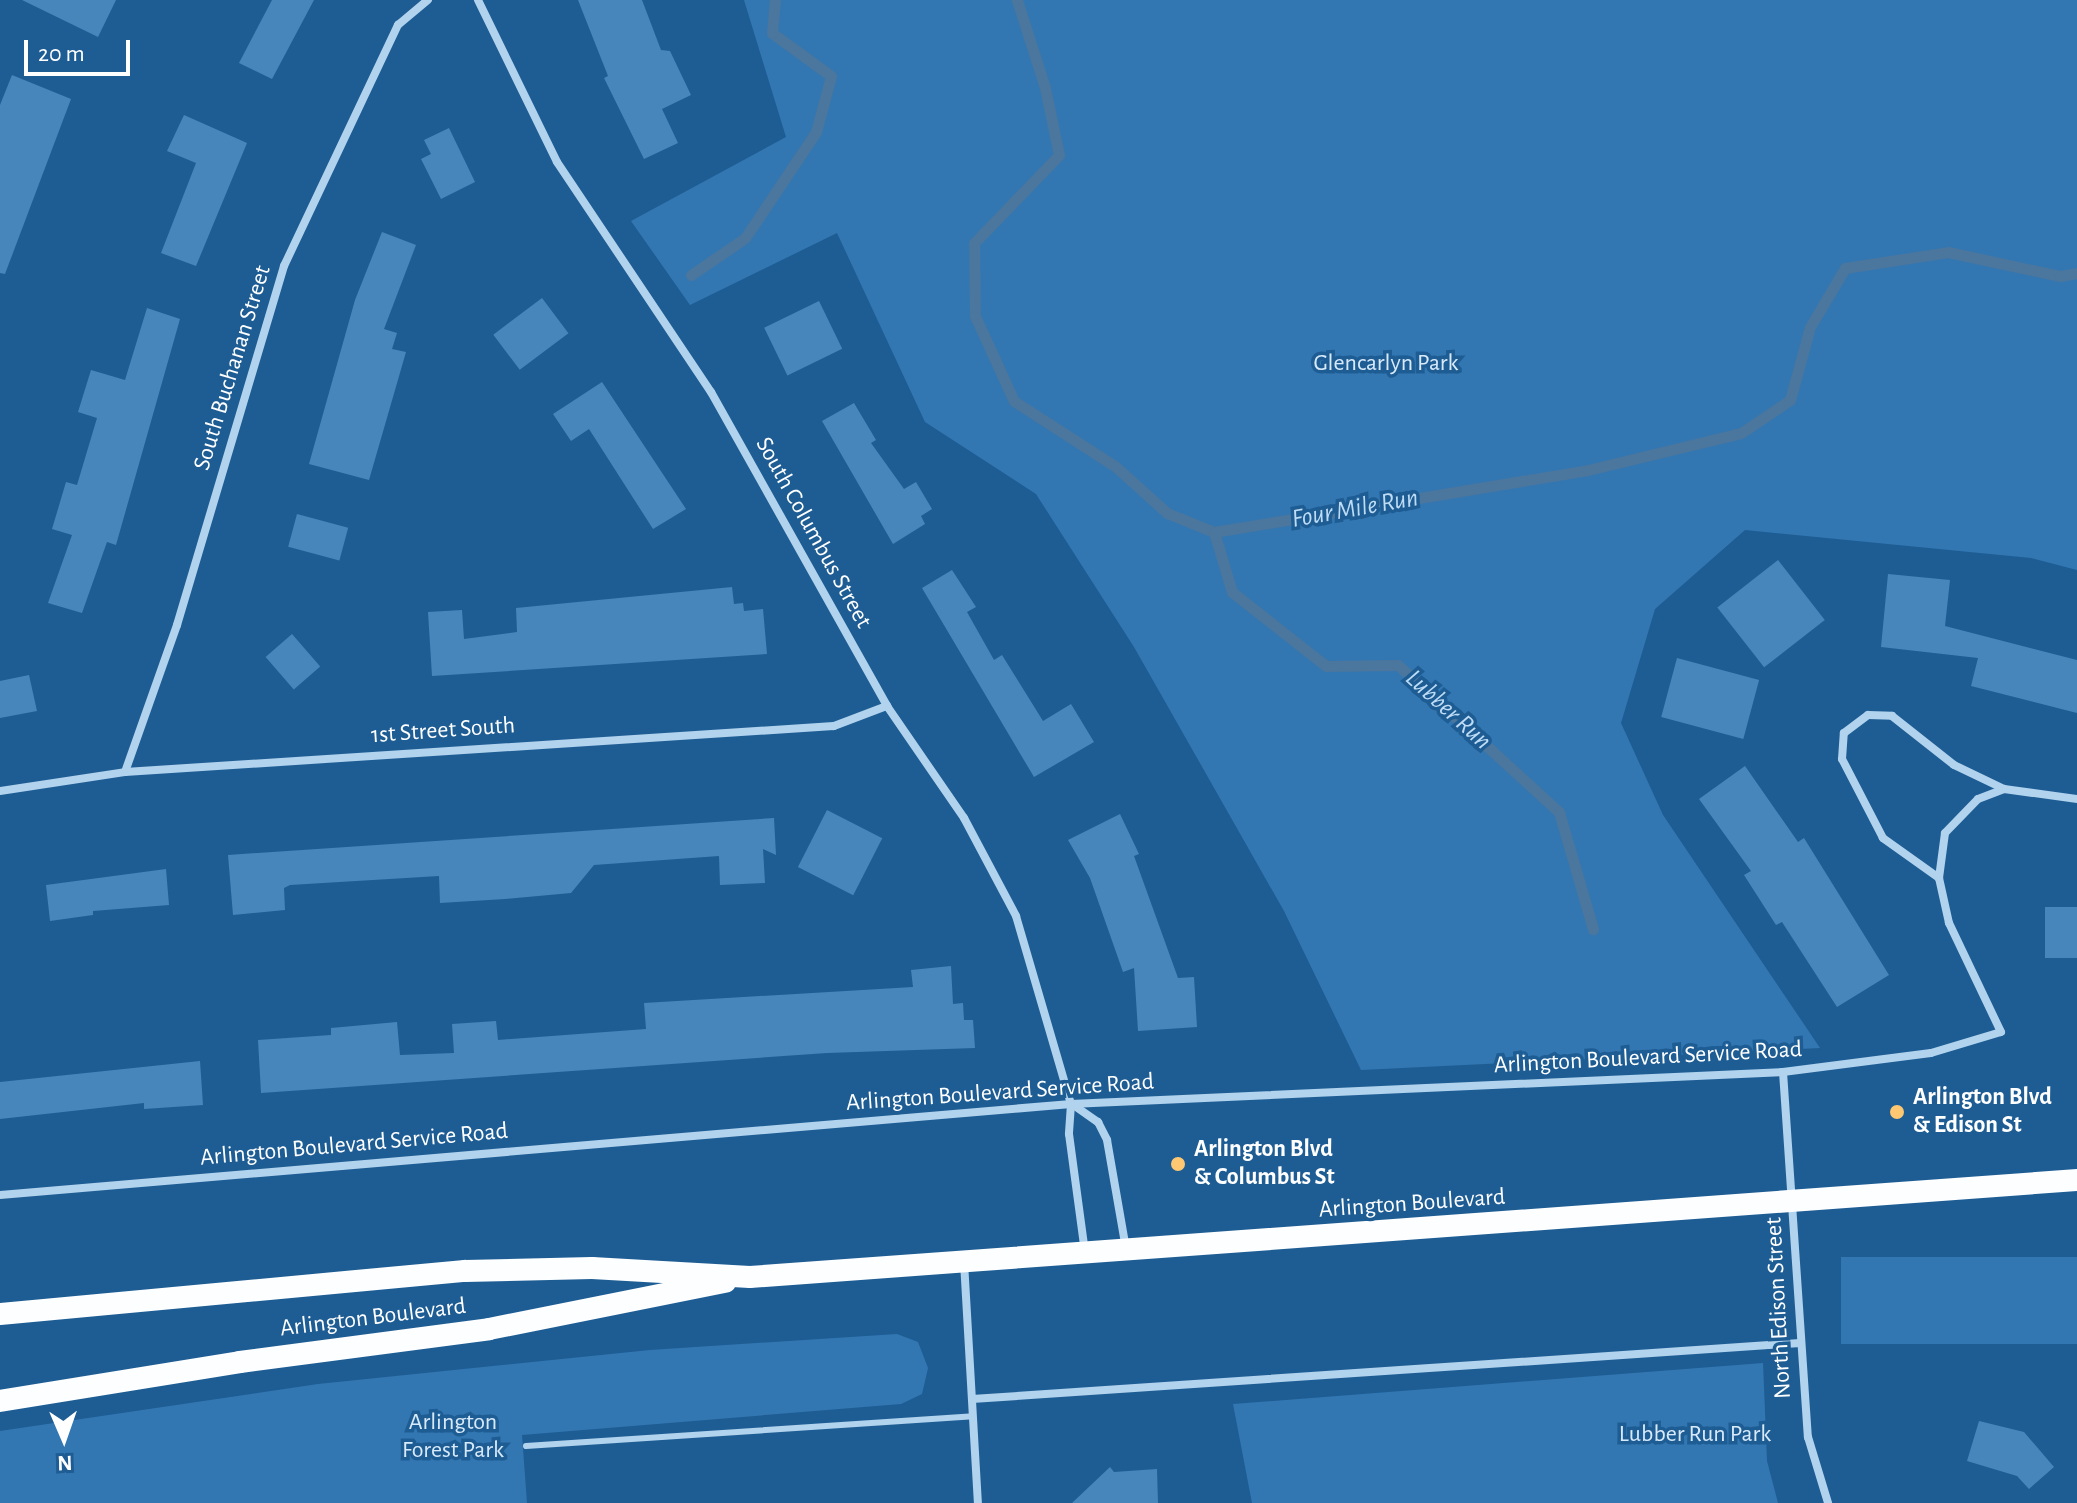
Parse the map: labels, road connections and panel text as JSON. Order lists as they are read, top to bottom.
{
  "streets": {
    "highway": ["Arlington Boulevard"],
    "street": [
      "South Buchanan Street",
      "South Columbus Street",
      "1st Street South",
      "Arlington Boulevard Service Road",
      "North Edison Street"
    ]
  },
  "crossings": [
    ["South Buchanan Street", "1st Street South"],
    ["South Columbus Street", "1st Street South"],
    ["South Columbus Street", "Arlington Boulevard Service Road"],
    ["South Columbus Street", "Arlington Boulevard"],
    ["Arlington Boulevard Service Road", "North Edison Street"],
    ["Arlington Boulevard", "North Edison Street"]
  ],
  "water": ["Four Mile Run", "Lubber Run"],
  "parks": ["Glencarlyn Park", "Arlington Forest Park", "Lubber Run Park"],
  "places": ["Arlington Blvd & Edison St", "Arlington Blvd & Columbus St"],
  "scale_bar": "20 m",
  "north": "bottom"
}
